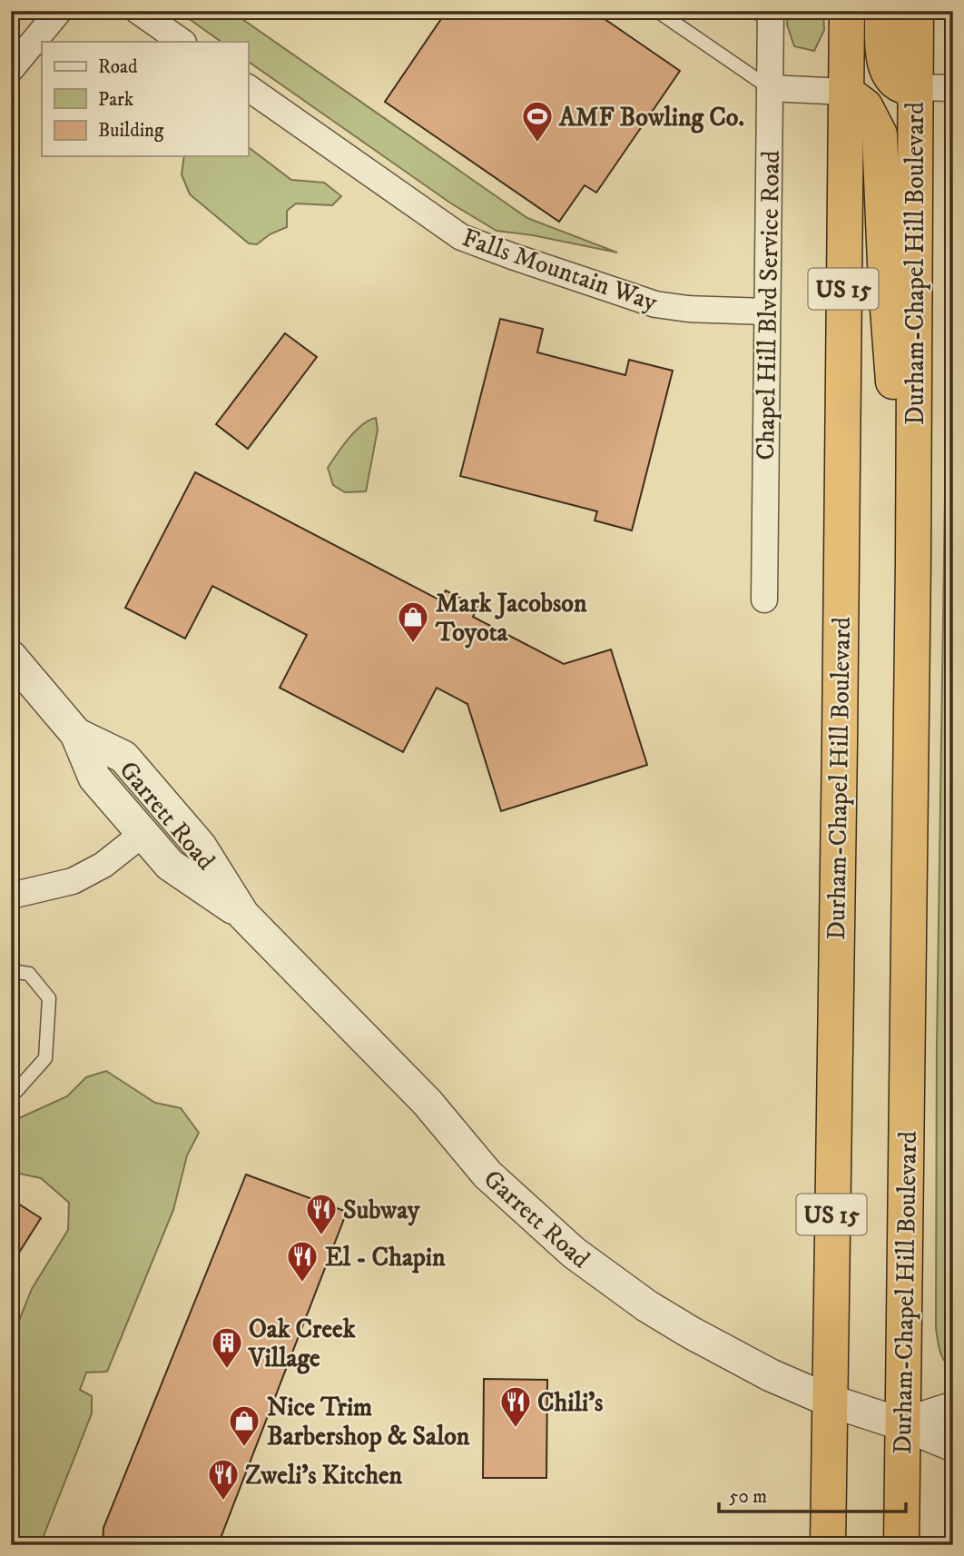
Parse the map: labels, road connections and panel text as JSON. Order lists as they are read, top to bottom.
{
  "streets": {
    "highway": ["Durham-Chapel Hill Boulevard", "US 15"],
    "street": ["Falls Mountain Way", "Chapel Hill Blvd Service Road", "Garrett Road"]
  },
  "crossings": [
    ["Durham-Chapel Hill Boulevard", "Garrett Road"],
    ["Falls Mountain Way", "Chapel Hill Blvd Service Road"]
  ],
  "places": {
    "sports": ["AMF Bowling Co."],
    "shop": ["Mark Jacobson Toyota", "Nice Trim Barbershop & Salon"],
    "restaurant": [
      "Subway",
      "El - Chapin",
      "Chili's",
      "Zweli's Kitchen"
    ],
    "building": ["Oak Creek Village"]
  },
  "legend": ["Road", "Park", "Building"],
  "scale_bar": "50 m"
}
